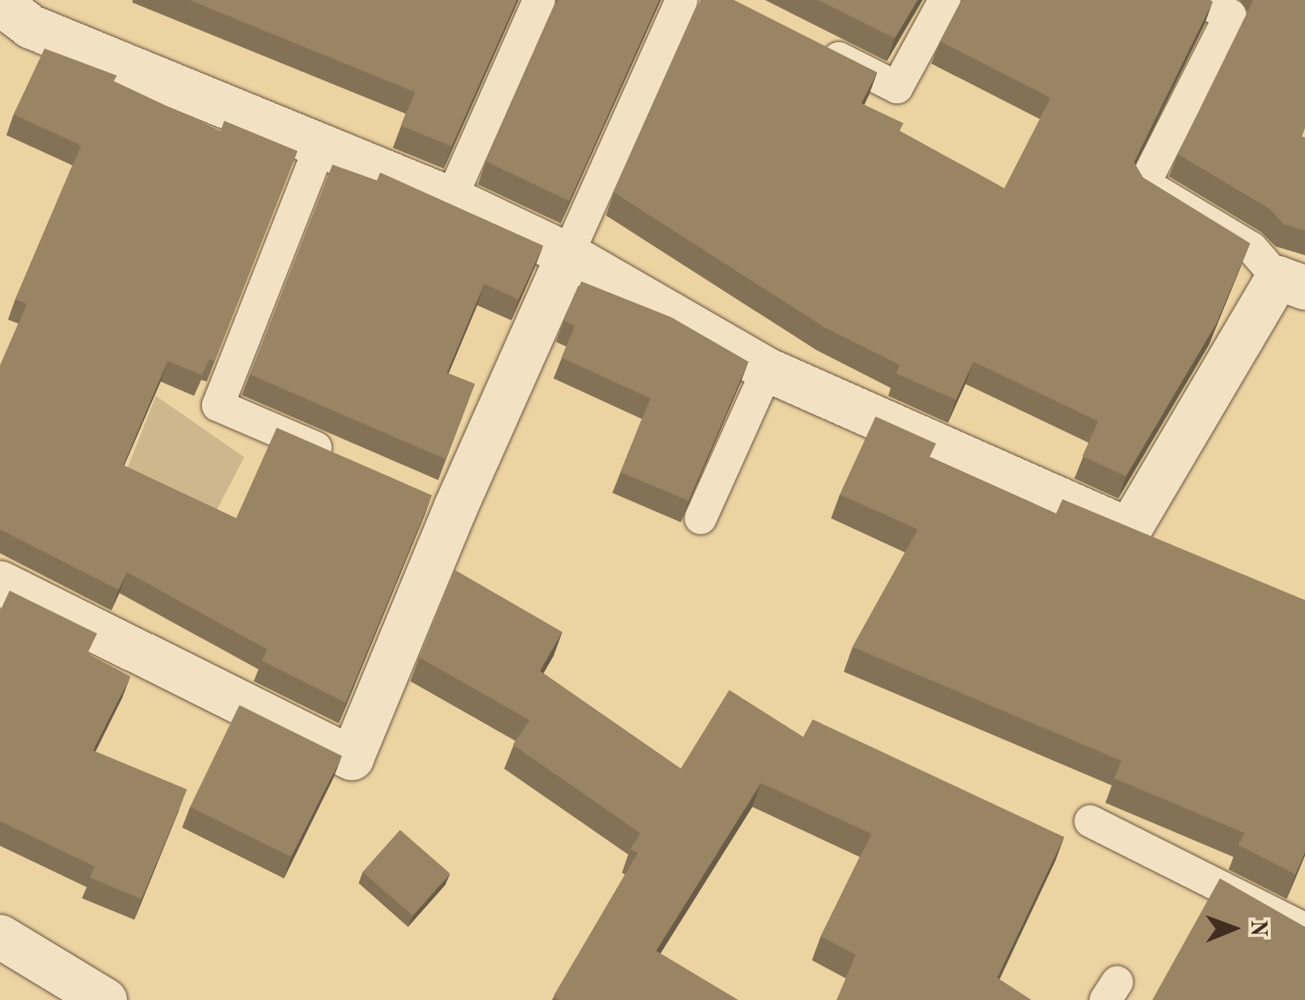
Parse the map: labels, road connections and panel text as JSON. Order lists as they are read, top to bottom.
{
  "north": "right"
}
